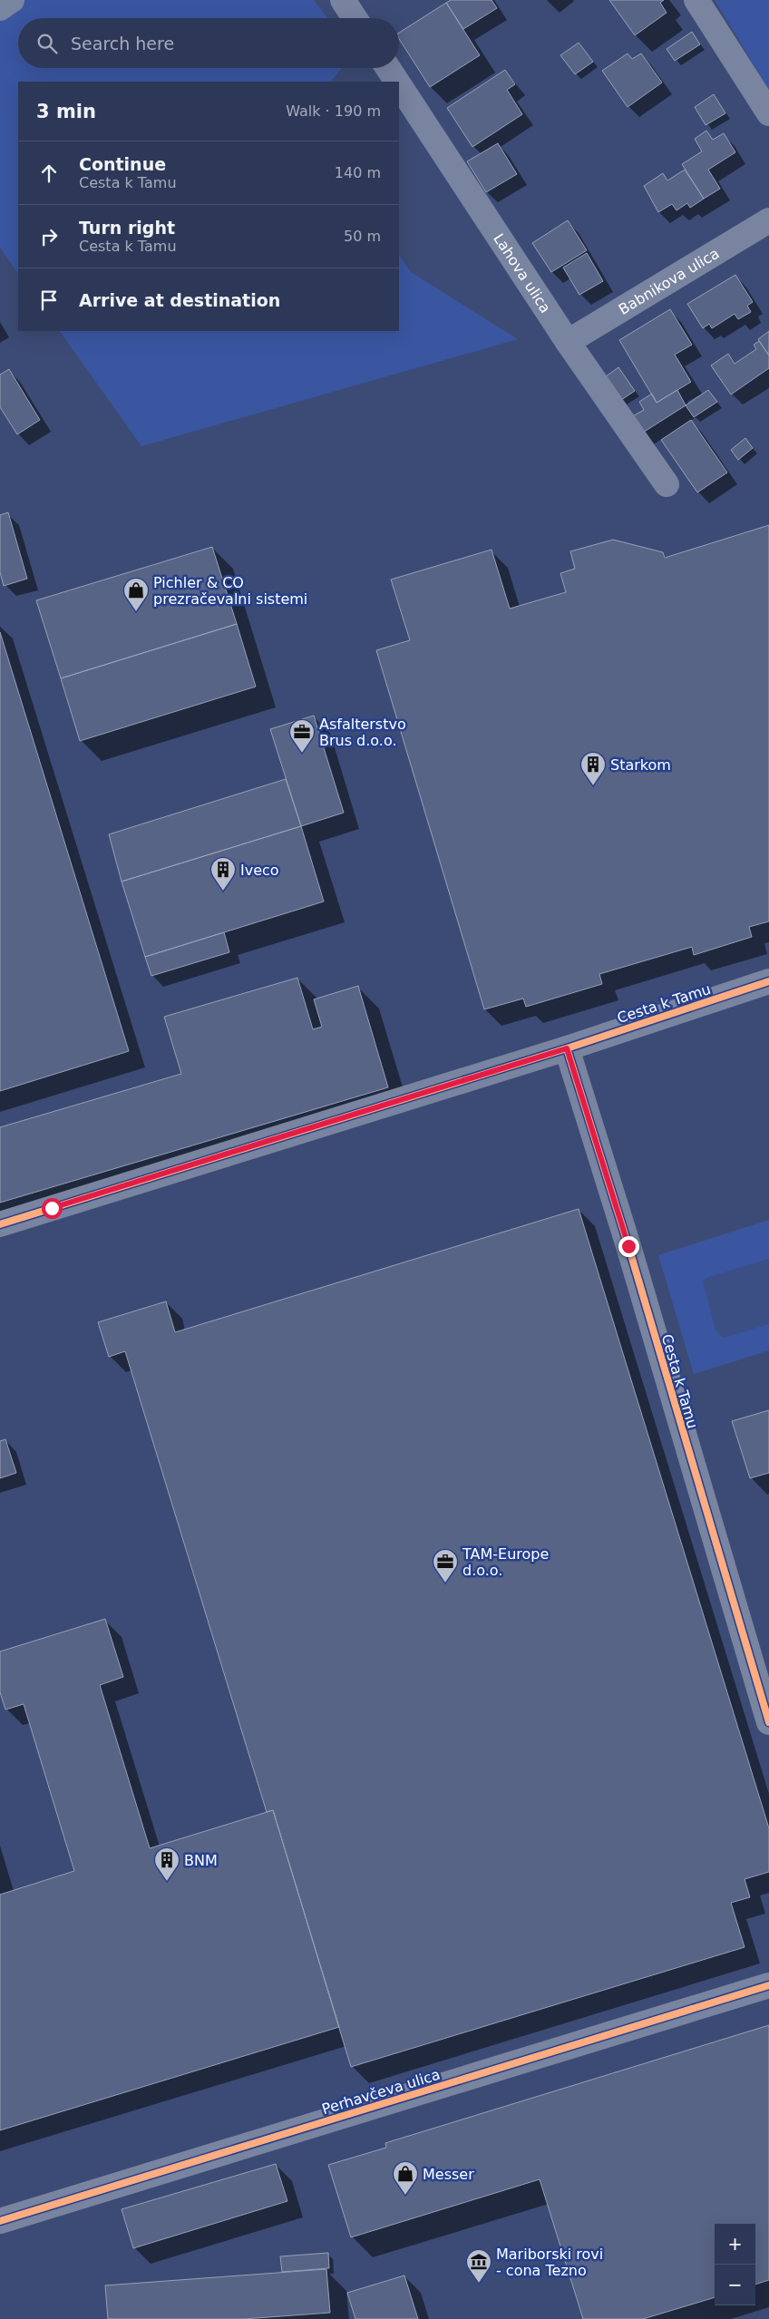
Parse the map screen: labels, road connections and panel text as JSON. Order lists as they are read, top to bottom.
{
  "streets": {
    "street": [
      "Lahova ulica",
      "Babnikova ulica",
      "Cesta k Tamu",
      "Perhavčeva ulica"
    ]
  },
  "crossings": [
    ["Lahova ulica", "Babnikova ulica"]
  ],
  "places": {
    "shop": ["Pichler & CO prezračevalni sistemi", "Messer"],
    "office": ["Asfalterstvo Brus d.o.o.", "TAM-Europe d.o.o."],
    "building": ["Starkom", "Iveco", "BNM"],
    "museum": ["Mariborski rovi - cona Tezno"]
  },
  "page": {
    "search": "Search here",
    "heading": ["3 min", "Walk · 190 m"],
    "list": [
      ["Continue", "Cesta k Tamu", "140 m"],
      ["Turn right", "Cesta k Tamu", "50 m"],
      "Arrive at destination"
    ],
    "map_buttons": ["+", "−"]
  }
}
